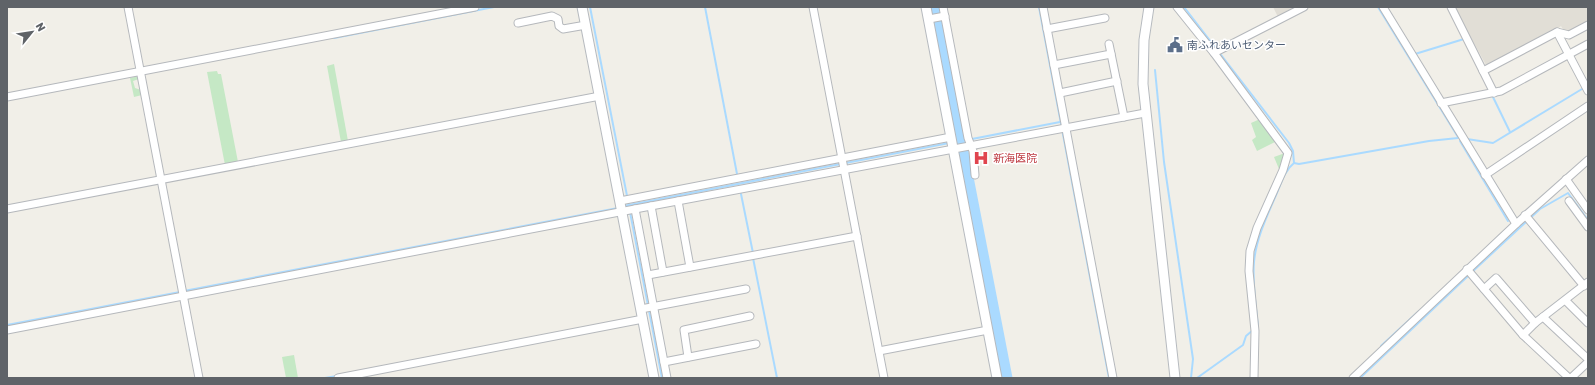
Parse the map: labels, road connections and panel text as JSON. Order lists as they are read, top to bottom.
{
  "places": {
    "public building": ["南ふれあいセンター"],
    "hospital": ["新海医院"]
  },
  "north": "top right"
}
